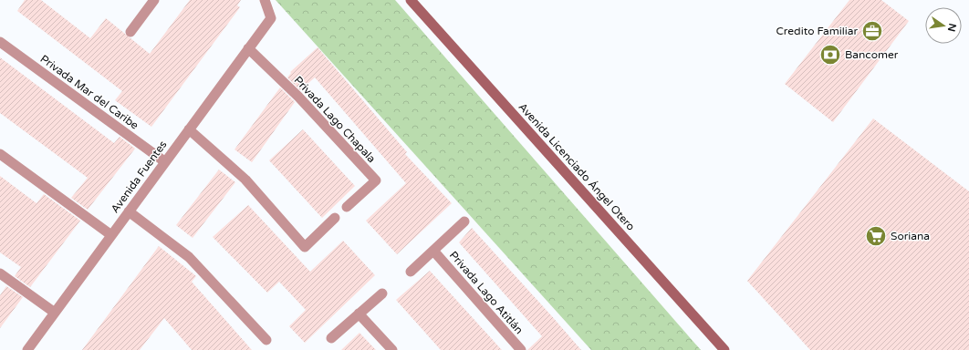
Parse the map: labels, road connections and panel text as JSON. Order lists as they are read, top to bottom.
{
  "streets": {
    "main road": ["Avenida Licenciado Ángel Otero"],
    "street": [
      "Privada Mar del Caribe",
      "Privada Lago Chapala",
      "Avenida Fuentes",
      "Privada Lago Atitlán"
    ]
  },
  "crossings": [
    ["Privada Mar del Caribe", "Avenida Fuentes"],
    ["Privada Lago Chapala", "Avenida Fuentes"]
  ],
  "places": {
    "office": ["Credito Familiar"],
    "bank": ["Bancomer"],
    "supermarket": ["Soriana"]
  },
  "north": "right"
}
